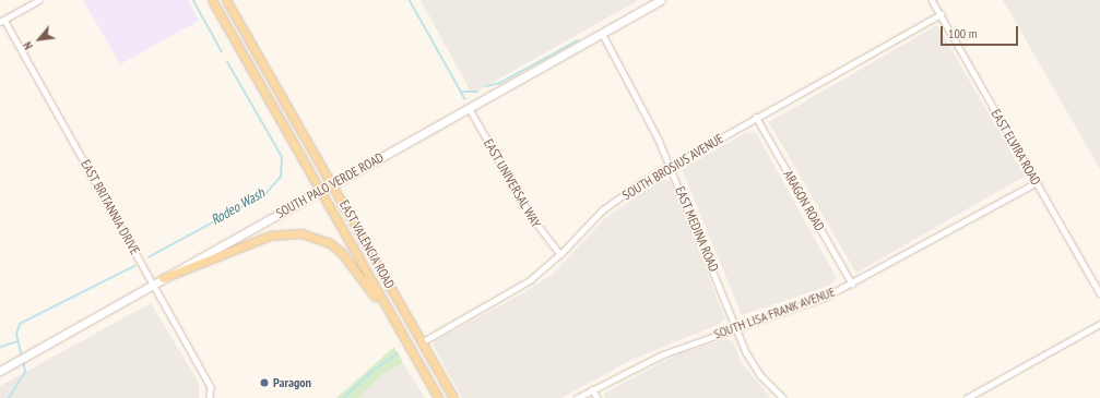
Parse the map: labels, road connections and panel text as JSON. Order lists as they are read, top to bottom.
{
  "streets": {
    "main road": ["SOUTH PALO VERDE ROAD", "EAST VALENCIA ROAD"],
    "street": [
      "EAST ELVIRA ROAD",
      "SOUTH BROSIUS AVENUE",
      "EAST UNIVERSAL WAY",
      "ARAGON ROAD",
      "EAST BRITANNIA DRIVE",
      "EAST MEDINA ROAD",
      "SOUTH LISA FRANK AVENUE"
    ]
  },
  "crossings": [
    ["EAST ELVIRA ROAD", "SOUTH BROSIUS AVENUE"],
    ["EAST ELVIRA ROAD", "SOUTH LISA FRANK AVENUE"],
    ["SOUTH BROSIUS AVENUE", "EAST UNIVERSAL WAY"],
    ["SOUTH BROSIUS AVENUE", "ARAGON ROAD"],
    ["SOUTH BROSIUS AVENUE", "EAST MEDINA ROAD"],
    ["SOUTH BROSIUS AVENUE", "EAST VALENCIA ROAD"],
    ["EAST UNIVERSAL WAY", "SOUTH PALO VERDE ROAD"],
    ["SOUTH PALO VERDE ROAD", "EAST BRITANNIA DRIVE"],
    ["SOUTH PALO VERDE ROAD", "EAST MEDINA ROAD"],
    ["SOUTH PALO VERDE ROAD", "EAST VALENCIA ROAD"],
    ["ARAGON ROAD", "SOUTH LISA FRANK AVENUE"],
    ["EAST MEDINA ROAD", "SOUTH LISA FRANK AVENUE"]
  ],
  "water": ["Rodeo Wash"],
  "places": ["Paragon"],
  "scale_bar": "100 m",
  "north": "bottom left"
}
